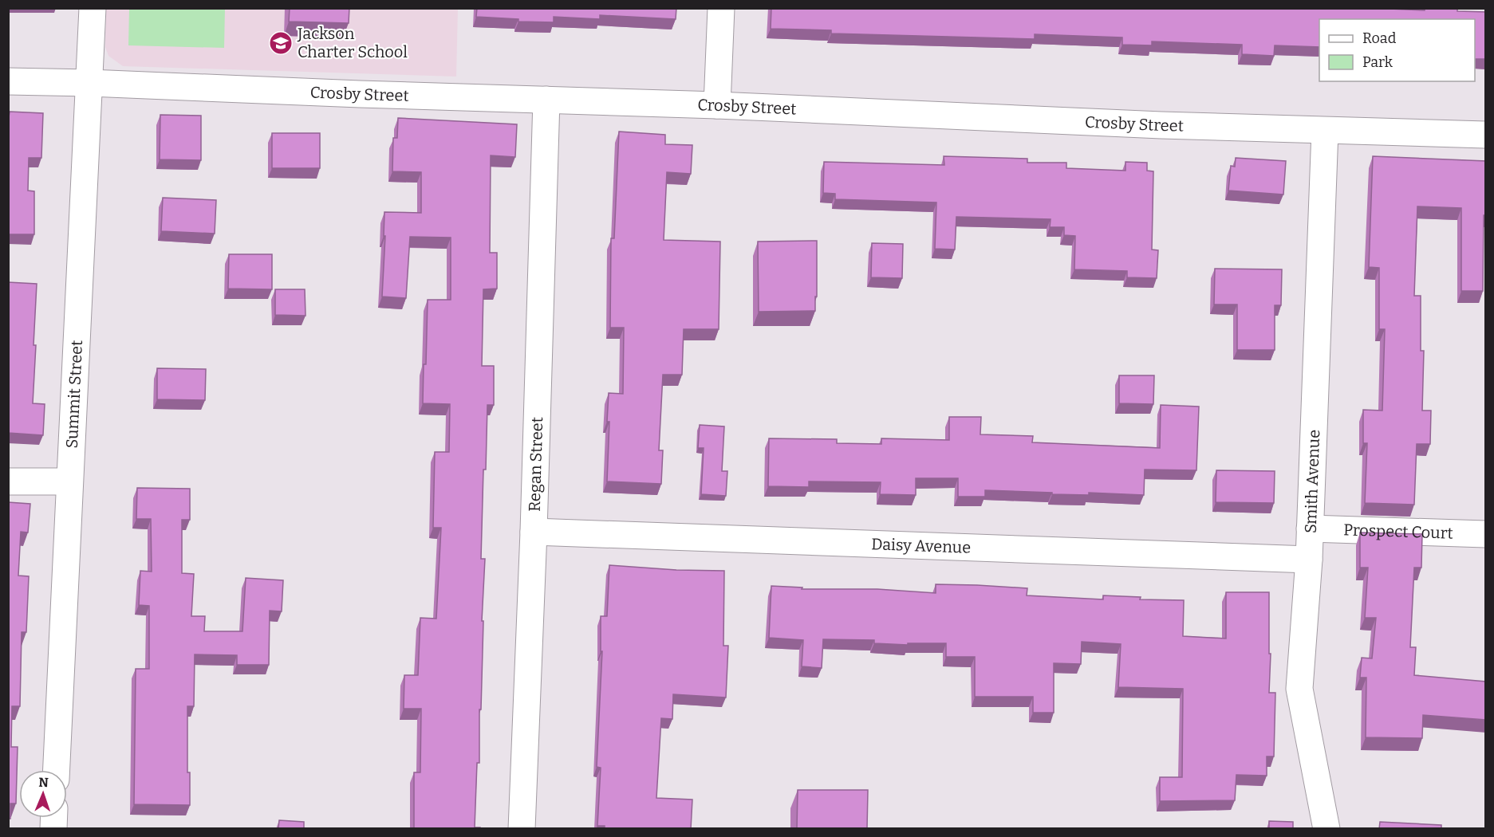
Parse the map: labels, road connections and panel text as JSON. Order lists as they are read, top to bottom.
{
  "streets": {
    "street": [
      "Crosby Street",
      "Summit Street",
      "Regan Street",
      "Smith Avenue",
      "Prospect Court",
      "Daisy Avenue"
    ]
  },
  "crossings": [
    ["Crosby Street", "Summit Street"],
    ["Crosby Street", "Regan Street"],
    ["Crosby Street", "Smith Avenue"],
    ["Regan Street", "Daisy Avenue"],
    ["Smith Avenue", "Prospect Court"],
    ["Smith Avenue", "Daisy Avenue"]
  ],
  "places": {
    "school or university": ["Jackson Charter School"]
  },
  "legend": ["Road", "Park"],
  "north": "top"
}
